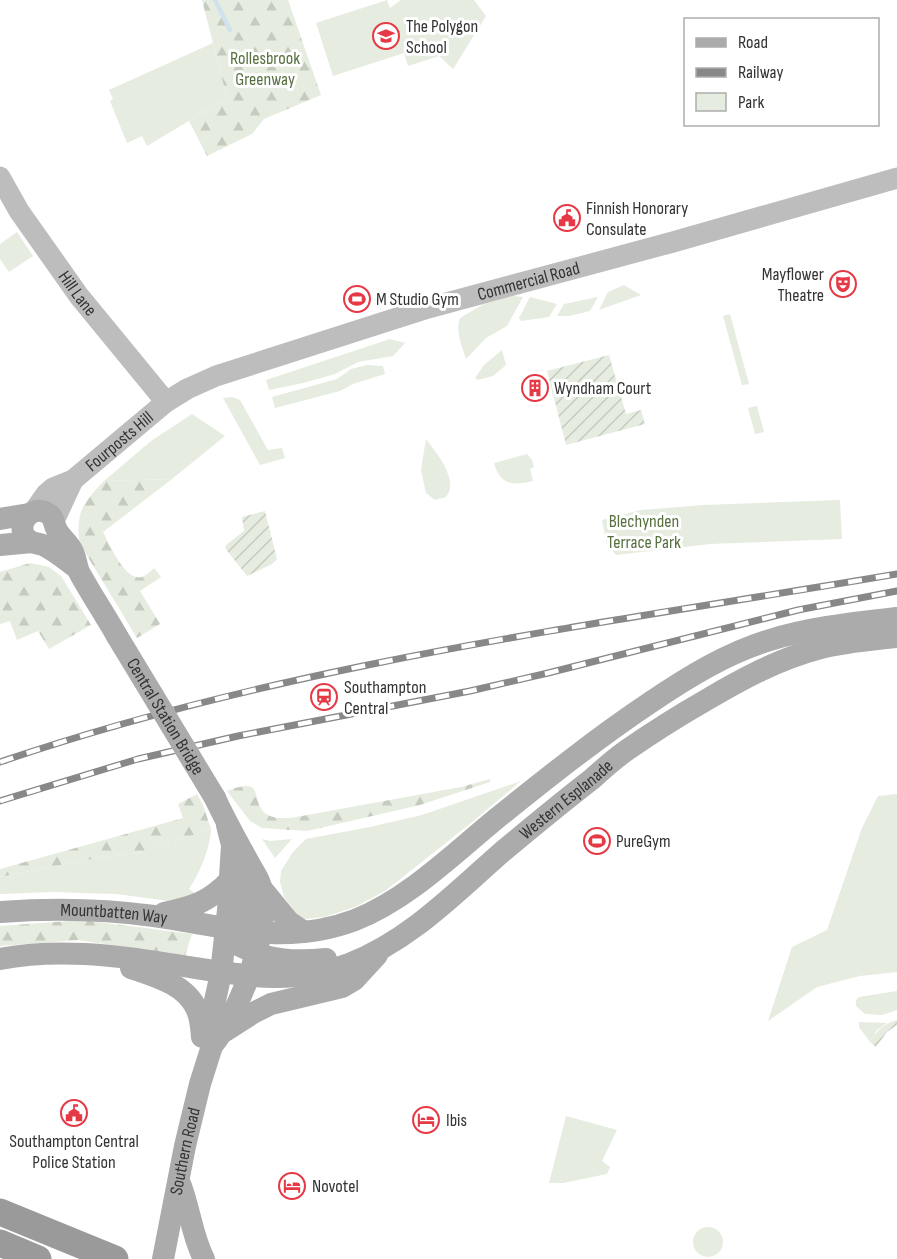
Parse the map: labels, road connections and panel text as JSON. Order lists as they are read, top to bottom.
{
  "streets": {
    "main road": [
      "Central Station Bridge",
      "Western Esplanade",
      "Mountbatten Way",
      "Southern Road"
    ],
    "street": ["Commercial Road", "Hill Lane", "Fourposts Hill"]
  },
  "crossings": [
    ["Commercial Road", "Hill Lane"],
    ["Commercial Road", "Fourposts Hill"],
    ["Hill Lane", "Fourposts Hill"],
    ["Fourposts Hill", "Central Station Bridge"],
    ["Western Esplanade", "Mountbatten Way"],
    ["Western Esplanade", "Southern Road"],
    ["Mountbatten Way", "Southern Road"]
  ],
  "parks": ["Rollesbrook Greenway", "Blechynden Terrace Park"],
  "places": {
    "school or university": ["The Polygon School"],
    "public building": ["Finnish Honorary Consulate", "Southampton Central Police Station"],
    "theatre": ["Mayflower Theatre"],
    "sports": ["M Studio Gym", "PureGym"],
    "building": ["Wyndham Court"],
    "station": ["Southampton Central"],
    "hotel": ["Ibis", "Novotel"]
  },
  "legend": ["Road", "Railway", "Park"]
}
